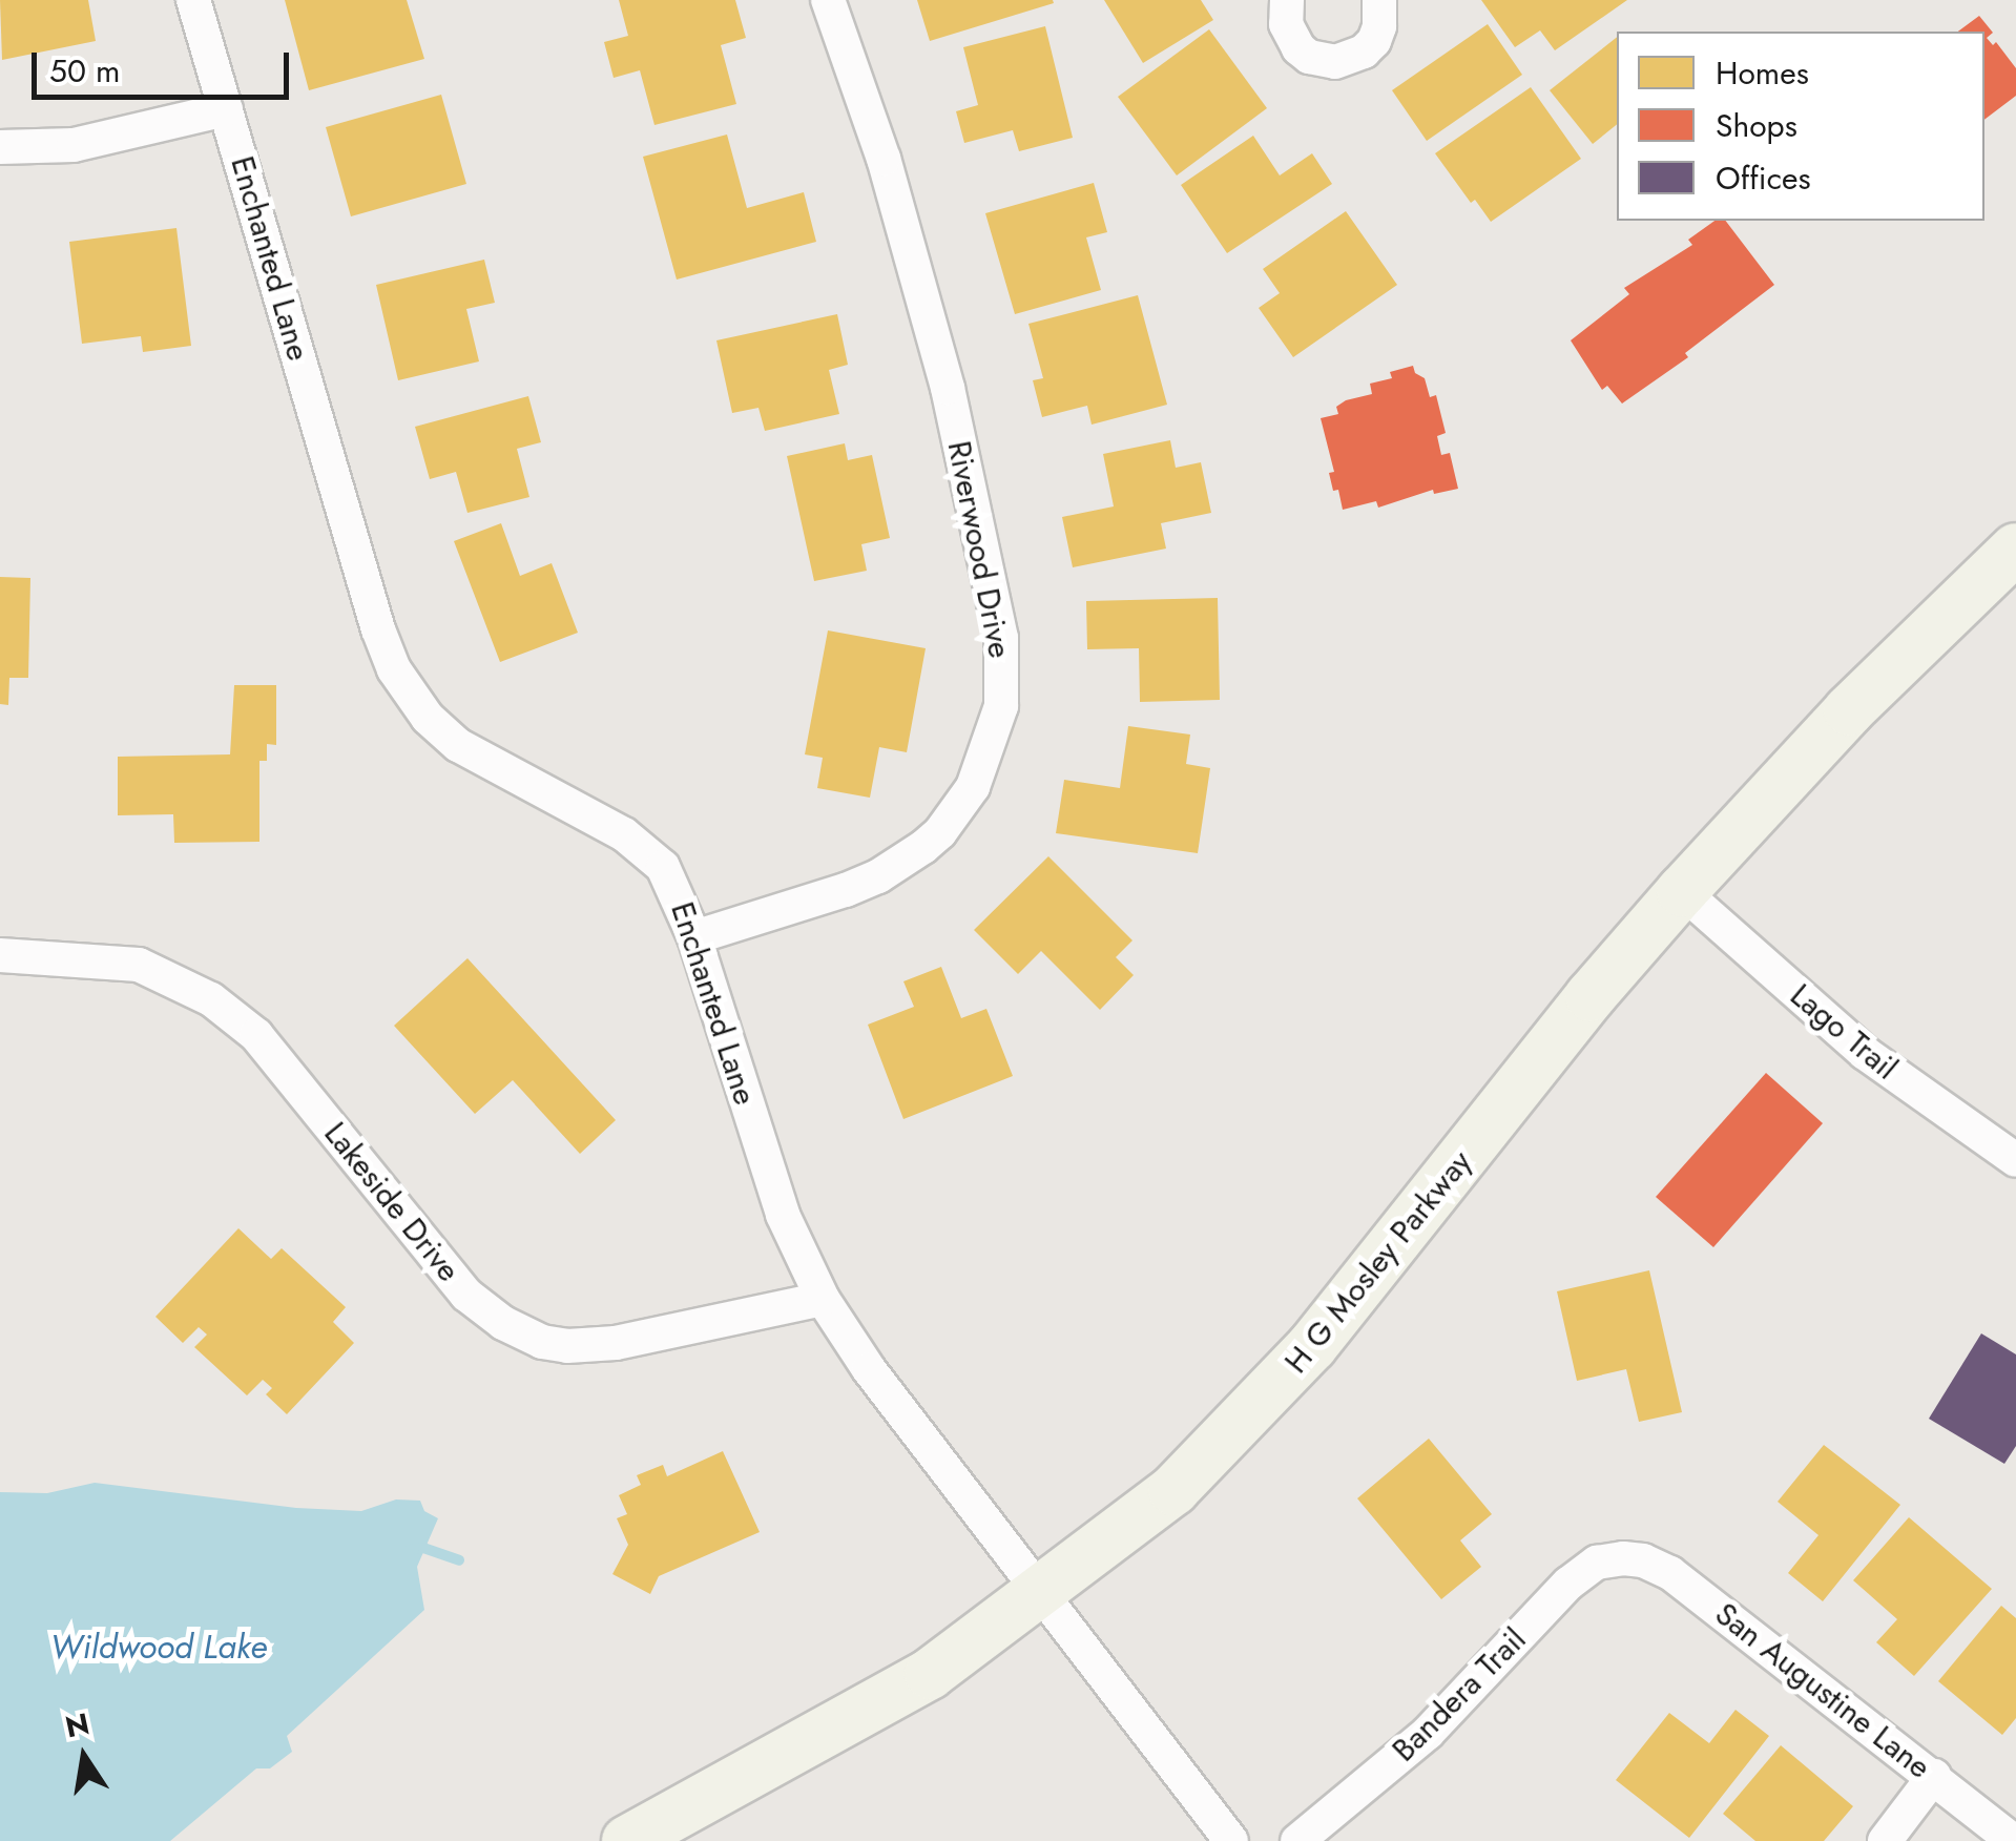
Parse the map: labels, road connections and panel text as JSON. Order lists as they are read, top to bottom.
{
  "streets": {
    "main road": ["H G Mosley Parkway"],
    "street": [
      "Enchanted Lane",
      "Riverwood Drive",
      "Lago Trail",
      "Lakeside Drive",
      "San Augustine Lane",
      "Bandera Trail"
    ]
  },
  "crossings": [
    ["Enchanted Lane", "Riverwood Drive"],
    ["Enchanted Lane", "Lakeside Drive"],
    ["Enchanted Lane", "H G Mosley Parkway"],
    ["Lago Trail", "H G Mosley Parkway"],
    ["San Augustine Lane", "Bandera Trail"]
  ],
  "water": ["Wildwood Lake"],
  "legend": ["Homes", "Shops", "Offices"],
  "scale_bar": "50 m",
  "north": "top"
}
